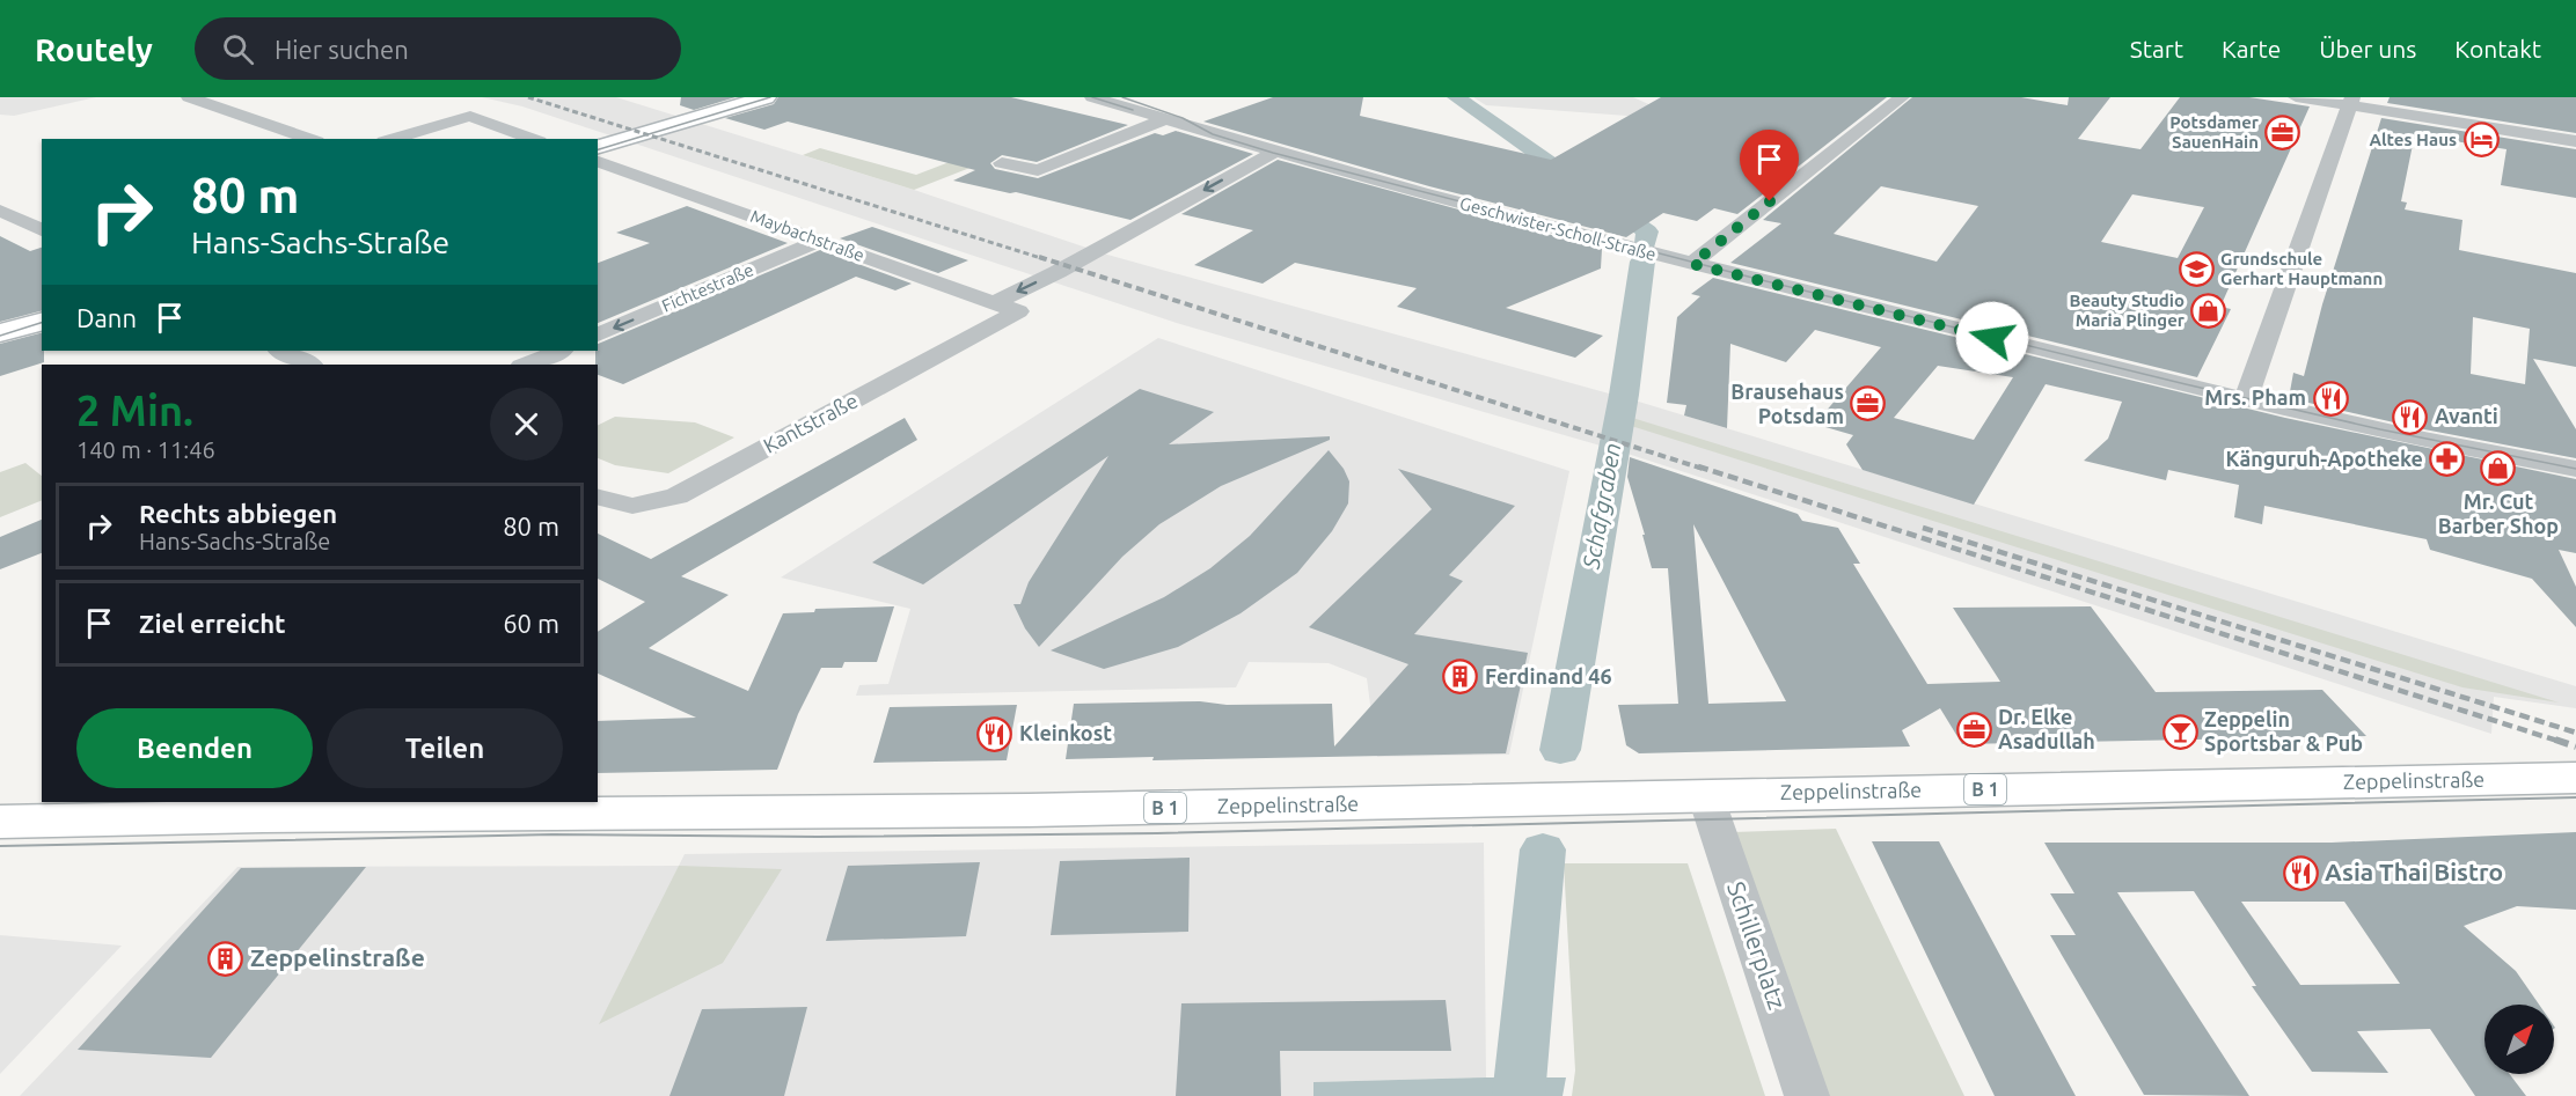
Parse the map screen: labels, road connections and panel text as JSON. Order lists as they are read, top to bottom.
{
  "streets": {
    "main road": ["Zeppelinstraße", "B 1"],
    "street": [
      "Geschwister-Scholl-Straße",
      "Maybachstraße",
      "Fichtestraße",
      "Kantstraße",
      "Schillerplatz"
    ]
  },
  "crossings": [
    ["Maybachstraße", "Fichtestraße"],
    ["Maybachstraße", "Kantstraße"],
    ["Zeppelinstraße", "Schillerplatz"]
  ],
  "one_way": ["Fichtestraße"],
  "water": ["Schafgraben"],
  "places": {
    "office": ["Potsdamer SauenHain", "Brausehaus Potsdam", "Dr. Elke Asadullah"],
    "hotel": ["Altes Haus"],
    "school or university": ["Grundschule Gerhart Hauptmann"],
    "shop": ["Beauty Studio Maria Plinger", "Mr. Cut Barber Shop"],
    "restaurant": [
      "Mrs. Pham",
      "Avanti",
      "Kleinkost",
      "Asia Thai Bistro"
    ],
    "pharmacy": ["Känguruh-Apotheke"],
    "building": ["Ferdinand 46", "Zeppelinstraße"],
    "bar": ["Zeppelin Sportsbar & Pub"]
  },
  "north": "top right",
  "page": {
    "header": "Routely",
    "search": "Hier suchen",
    "nav": [
      "Start",
      "Karte",
      "Über uns",
      "Kontakt"
    ],
    "turn": ["80 m", "Hans-Sachs-Straße"],
    "then": "Dann",
    "heading": ["2 Min.", "140 m · 11:46"],
    "list": [
      {
        "name": "Rechts abbiegen",
        "note": "Hans-Sachs-Straße",
        "value": "80 m"
      },
      {
        "name": "Ziel erreicht",
        "value": "60 m"
      }
    ],
    "buttons": ["Beenden", "Teilen"]
  }
}
